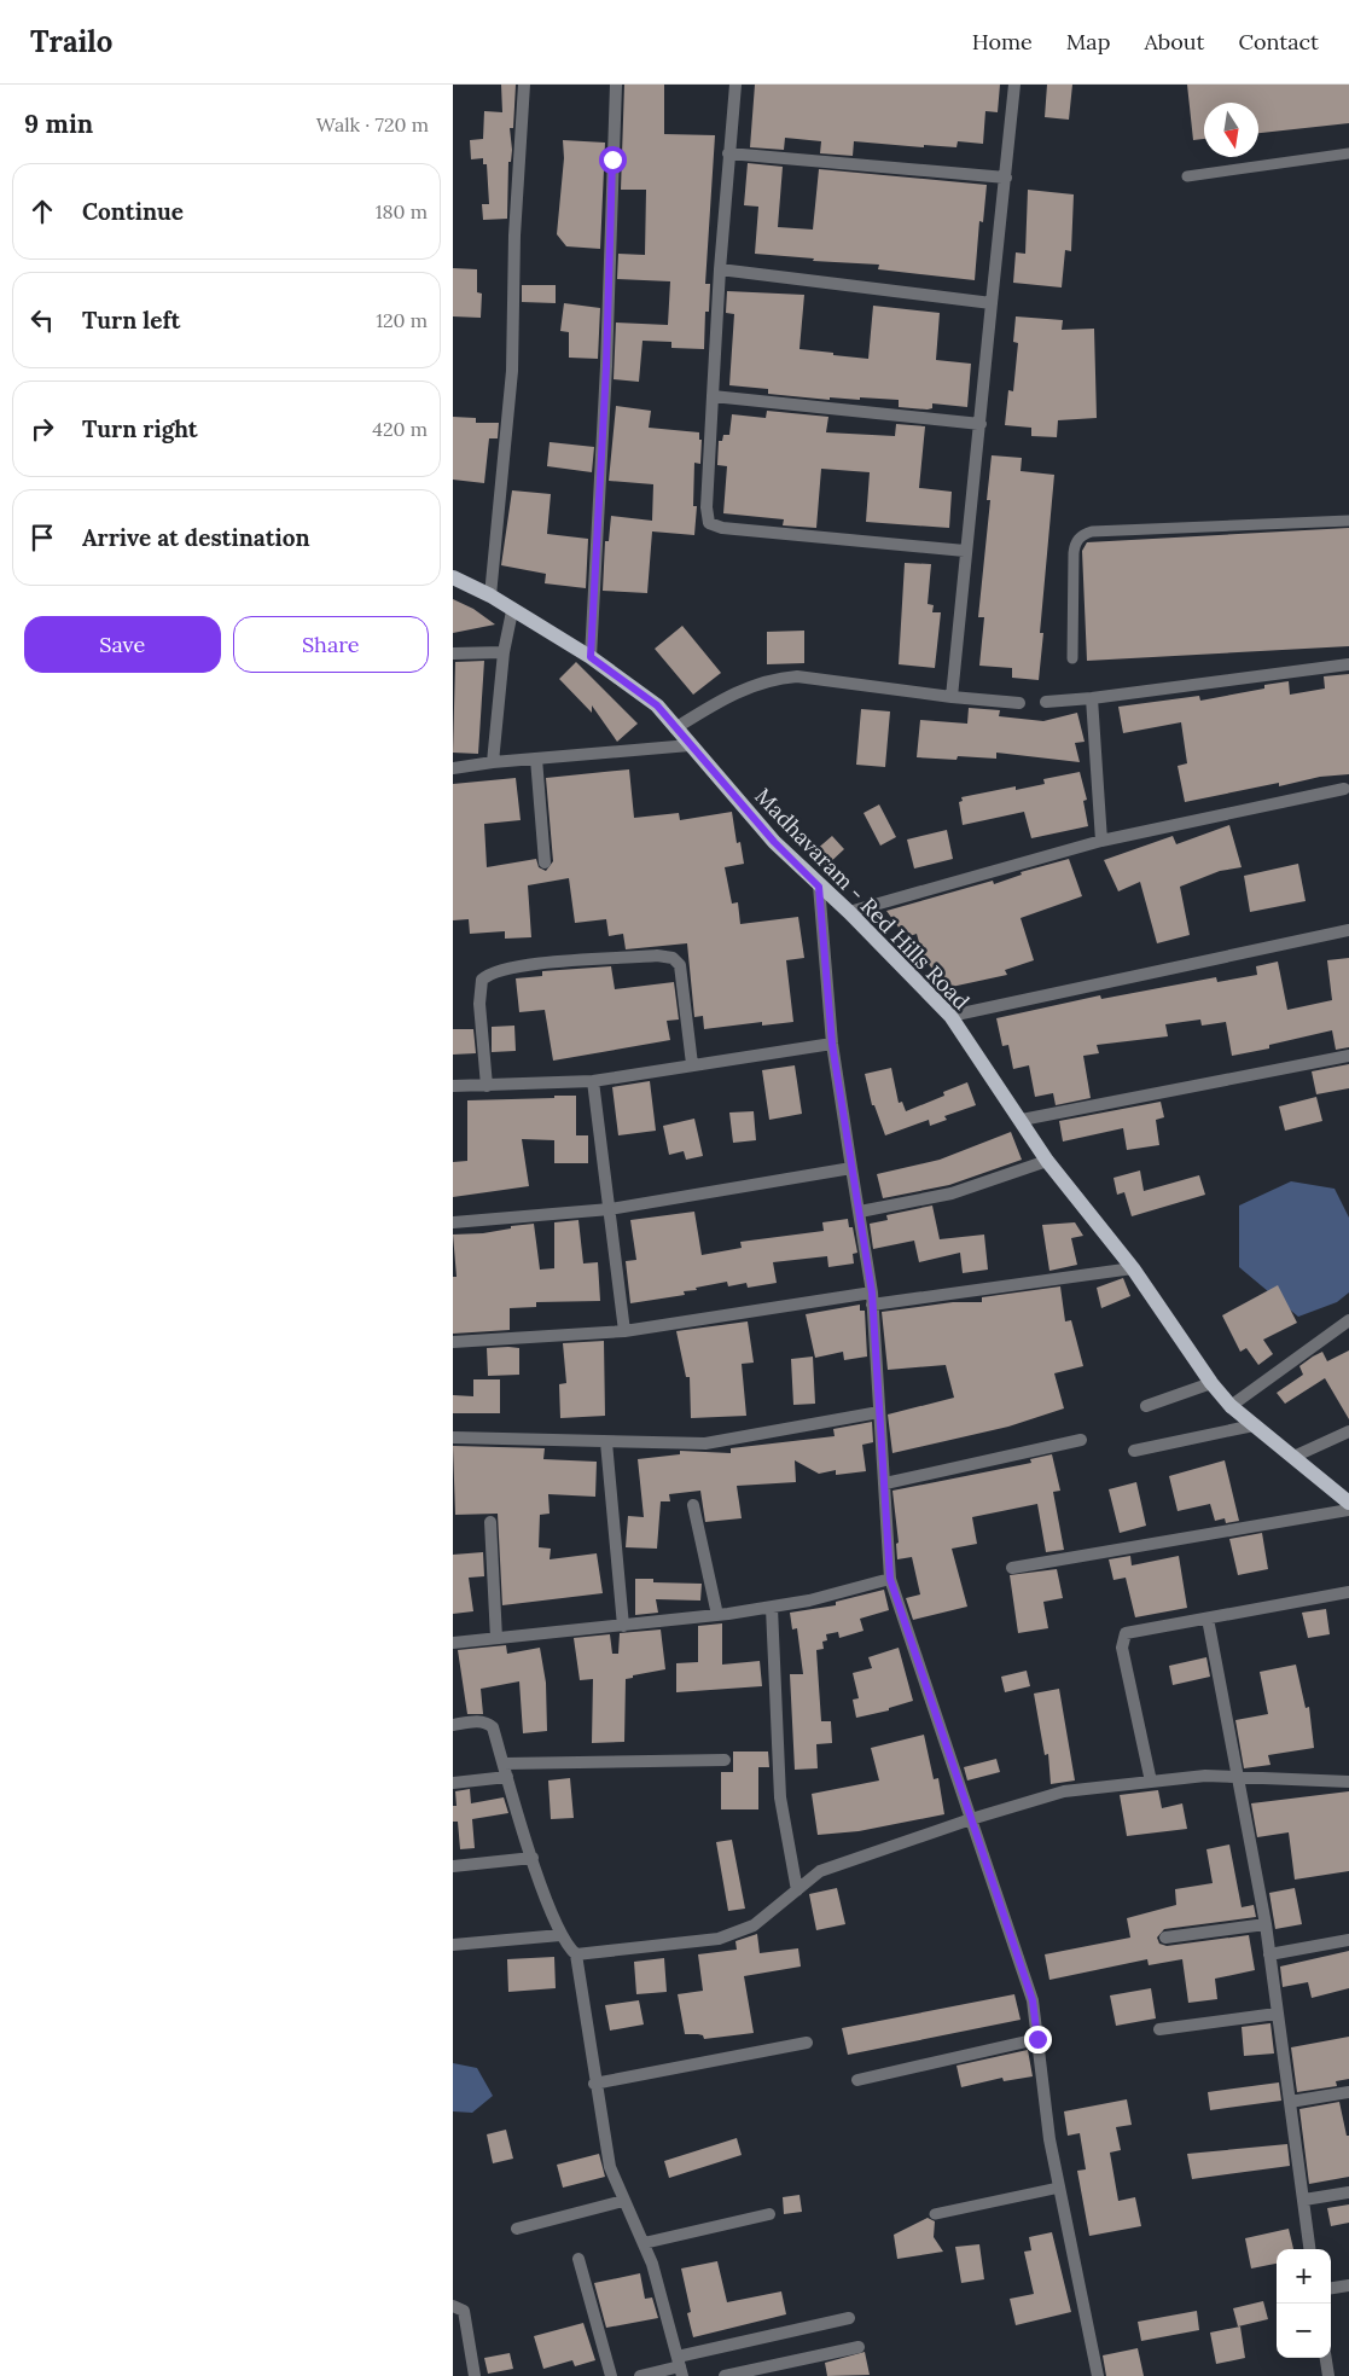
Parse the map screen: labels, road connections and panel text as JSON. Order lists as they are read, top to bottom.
{
  "streets": {
    "main road": ["Madhavaram - Red Hills Road"]
  },
  "north": "bottom",
  "page": {
    "header": "Trailo",
    "nav": [
      "Home",
      "Map",
      "About",
      "Contact"
    ],
    "heading": ["9 min", "Walk · 720 m"],
    "list": [
      ["Continue", "180 m"],
      ["Turn left", "120 m"],
      ["Turn right", "420 m"],
      "Arrive at destination"
    ],
    "buttons": ["Save", "Share"],
    "map_buttons": ["+", "−"]
  }
}
